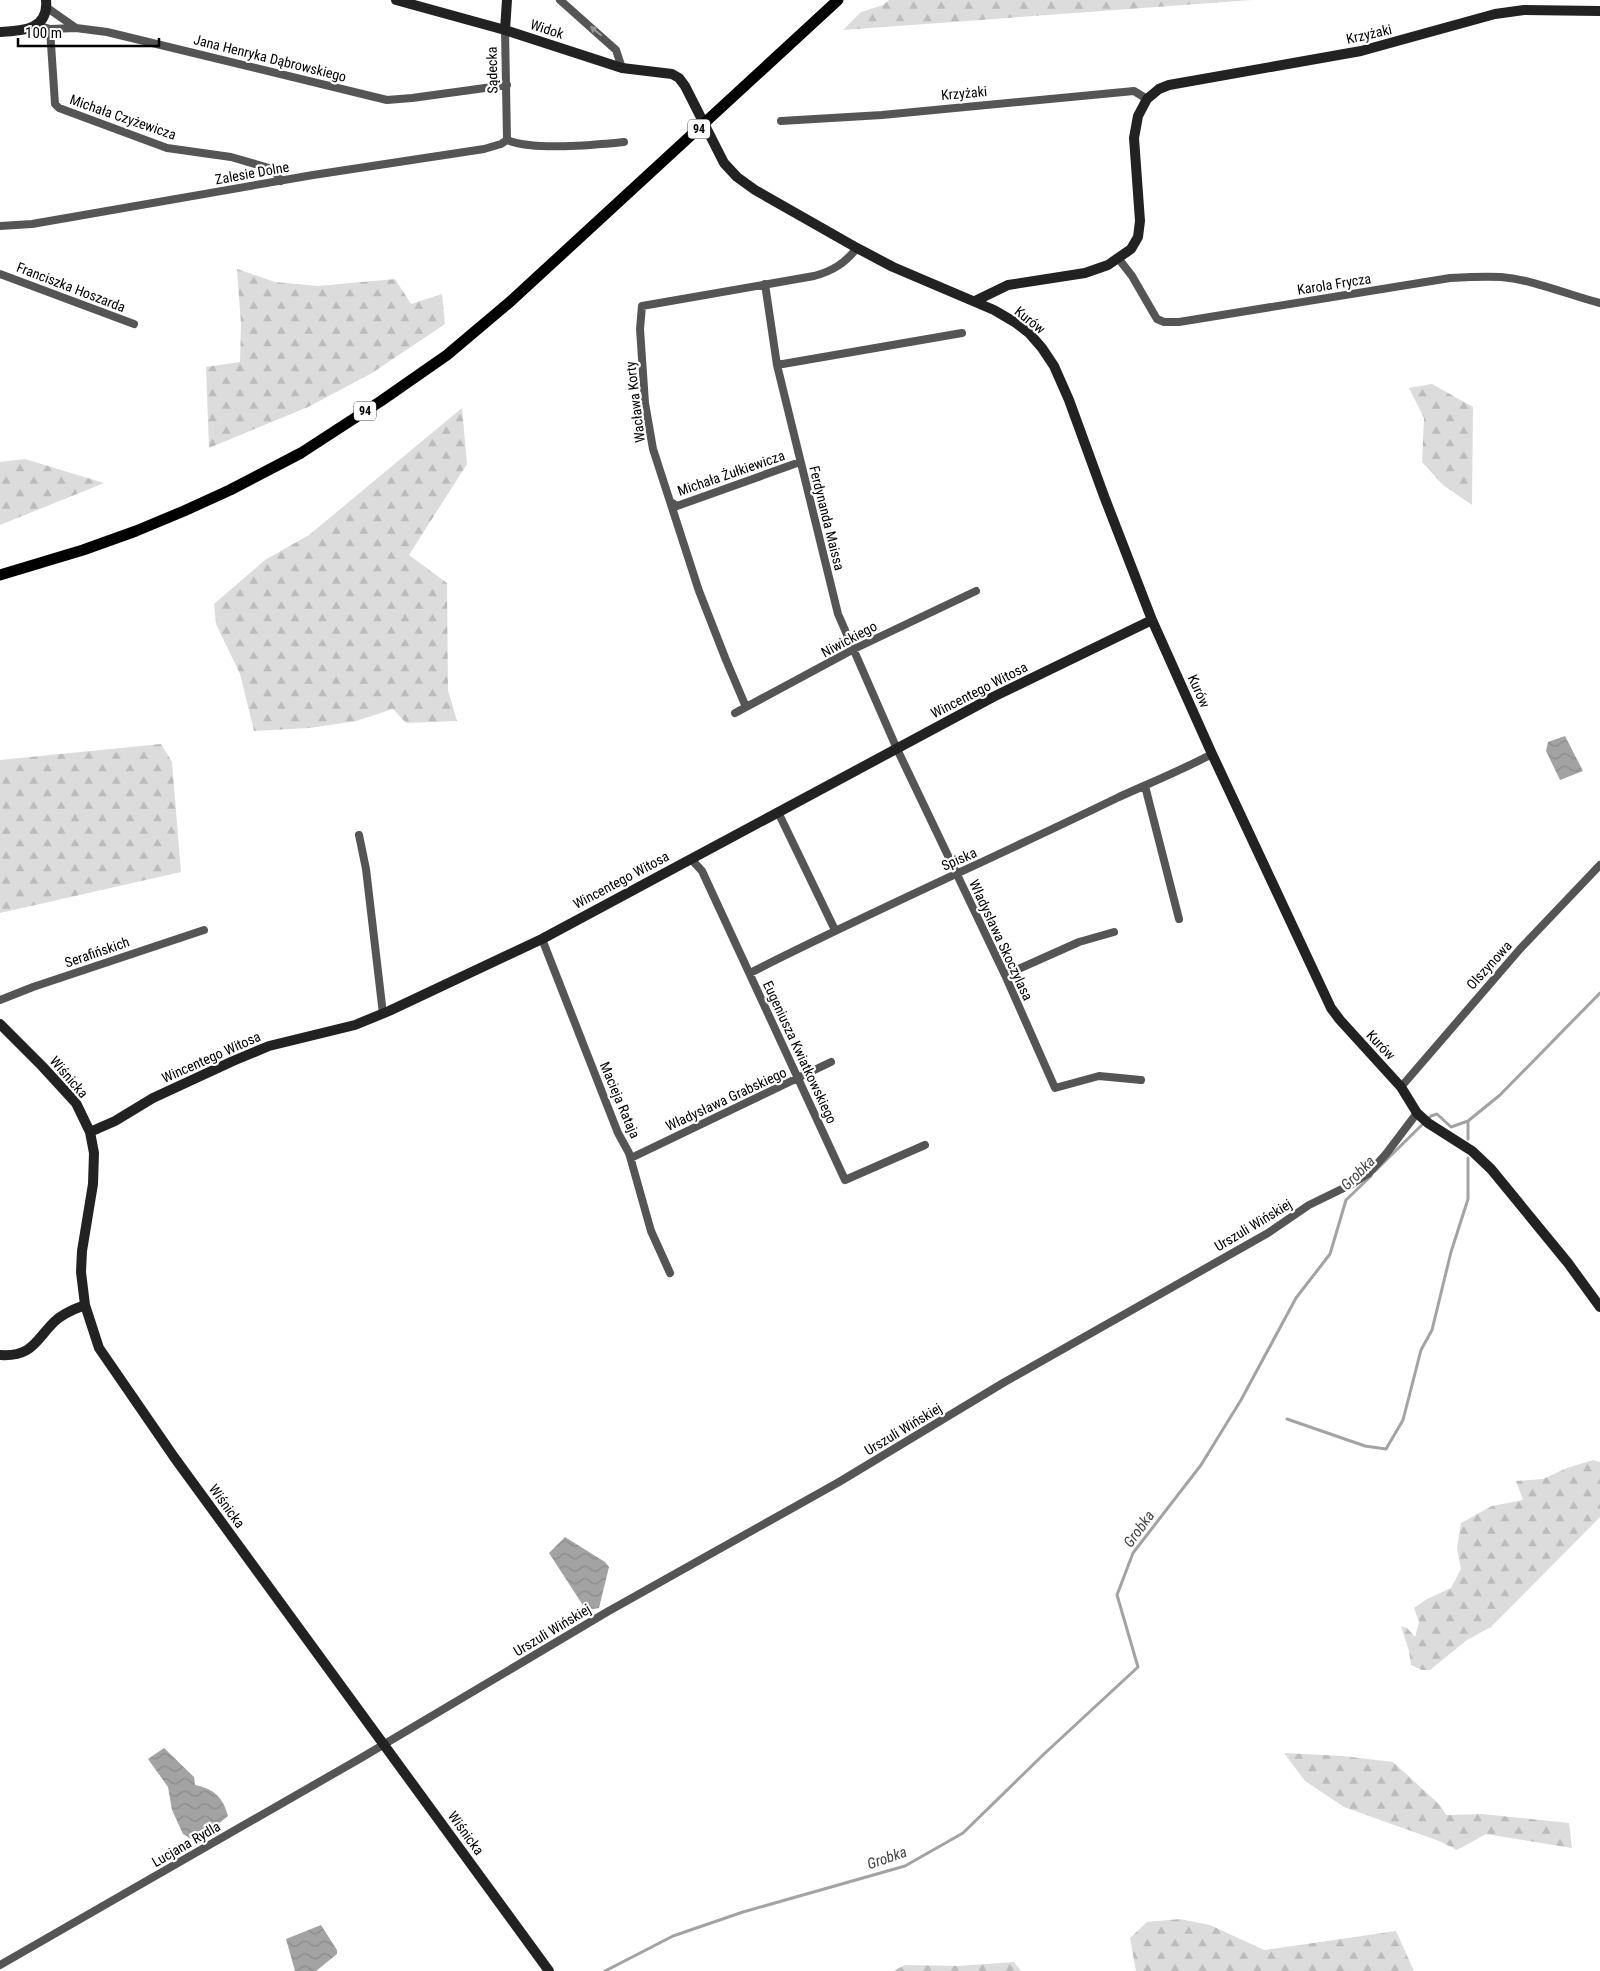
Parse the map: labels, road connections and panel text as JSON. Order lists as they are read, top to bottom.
{
  "streets": {
    "main road": ["94"],
    "street": [
      "Widok",
      "Krzyżaki",
      "Jana Henryka Dąbrowskiego",
      "Sądecka",
      "Michała Czyżewicza",
      "Zalesie Dolne",
      "Karola Frycza",
      "Franciszka Hoszarda",
      "Kurów",
      "Wacława Korty",
      "Michała Żułkiewicza",
      "Ferdynanda Maissa",
      "Niwickiego",
      "Wincentego Witosa",
      "Spiska",
      "Władysława Skoczylasa",
      "Serafińskich",
      "Olszynowa",
      "Eugeniusza Kwiatkowskiego",
      "Wiśnicka",
      "Władysława Grabskiego",
      "Macieja Rataja",
      "Urszuli Wińskiej",
      "Lucjana Rydla"
    ]
  },
  "crossings": [
    ["Widok", "Sądecka"],
    ["Widok", "Kurów"],
    ["Jana Henryka Dąbrowskiego", "Sądecka"],
    ["Jana Henryka Dąbrowskiego", "Michała Czyżewicza"],
    ["Sądecka", "Zalesie Dolne"],
    ["Michała Czyżewicza", "Zalesie Dolne"],
    ["Kurów", "Wacława Korty"],
    ["Kurów", "Wincentego Witosa"],
    ["Kurów", "Spiska"],
    ["Kurów", "Olszynowa"],
    ["Kurów", "Urszuli Wińskiej"],
    ["Wacława Korty", "Michała Żułkiewicza"],
    ["Wacława Korty", "Ferdynanda Maissa"],
    ["Wacława Korty", "Niwickiego"],
    ["Michała Żułkiewicza", "Ferdynanda Maissa"],
    ["Ferdynanda Maissa", "Niwickiego"],
    ["Ferdynanda Maissa", "Wincentego Witosa"],
    ["Ferdynanda Maissa", "Władysława Skoczylasa"],
    ["Wincentego Witosa", "Władysława Skoczylasa"],
    ["Wincentego Witosa", "Eugeniusza Kwiatkowskiego"],
    ["Wincentego Witosa", "Wiśnicka"],
    ["Wincentego Witosa", "Macieja Rataja"],
    ["Spiska", "Władysława Skoczylasa"],
    ["Spiska", "Eugeniusza Kwiatkowskiego"],
    ["Eugeniusza Kwiatkowskiego", "Władysława Grabskiego"],
    ["Wiśnicka", "Urszuli Wińskiej"],
    ["Wiśnicka", "Lucjana Rydla"],
    ["Władysława Grabskiego", "Macieja Rataja"],
    ["Urszuli Wińskiej", "Lucjana Rydla"]
  ],
  "water": ["Grobka"],
  "scale_bar": "100 m"
}
